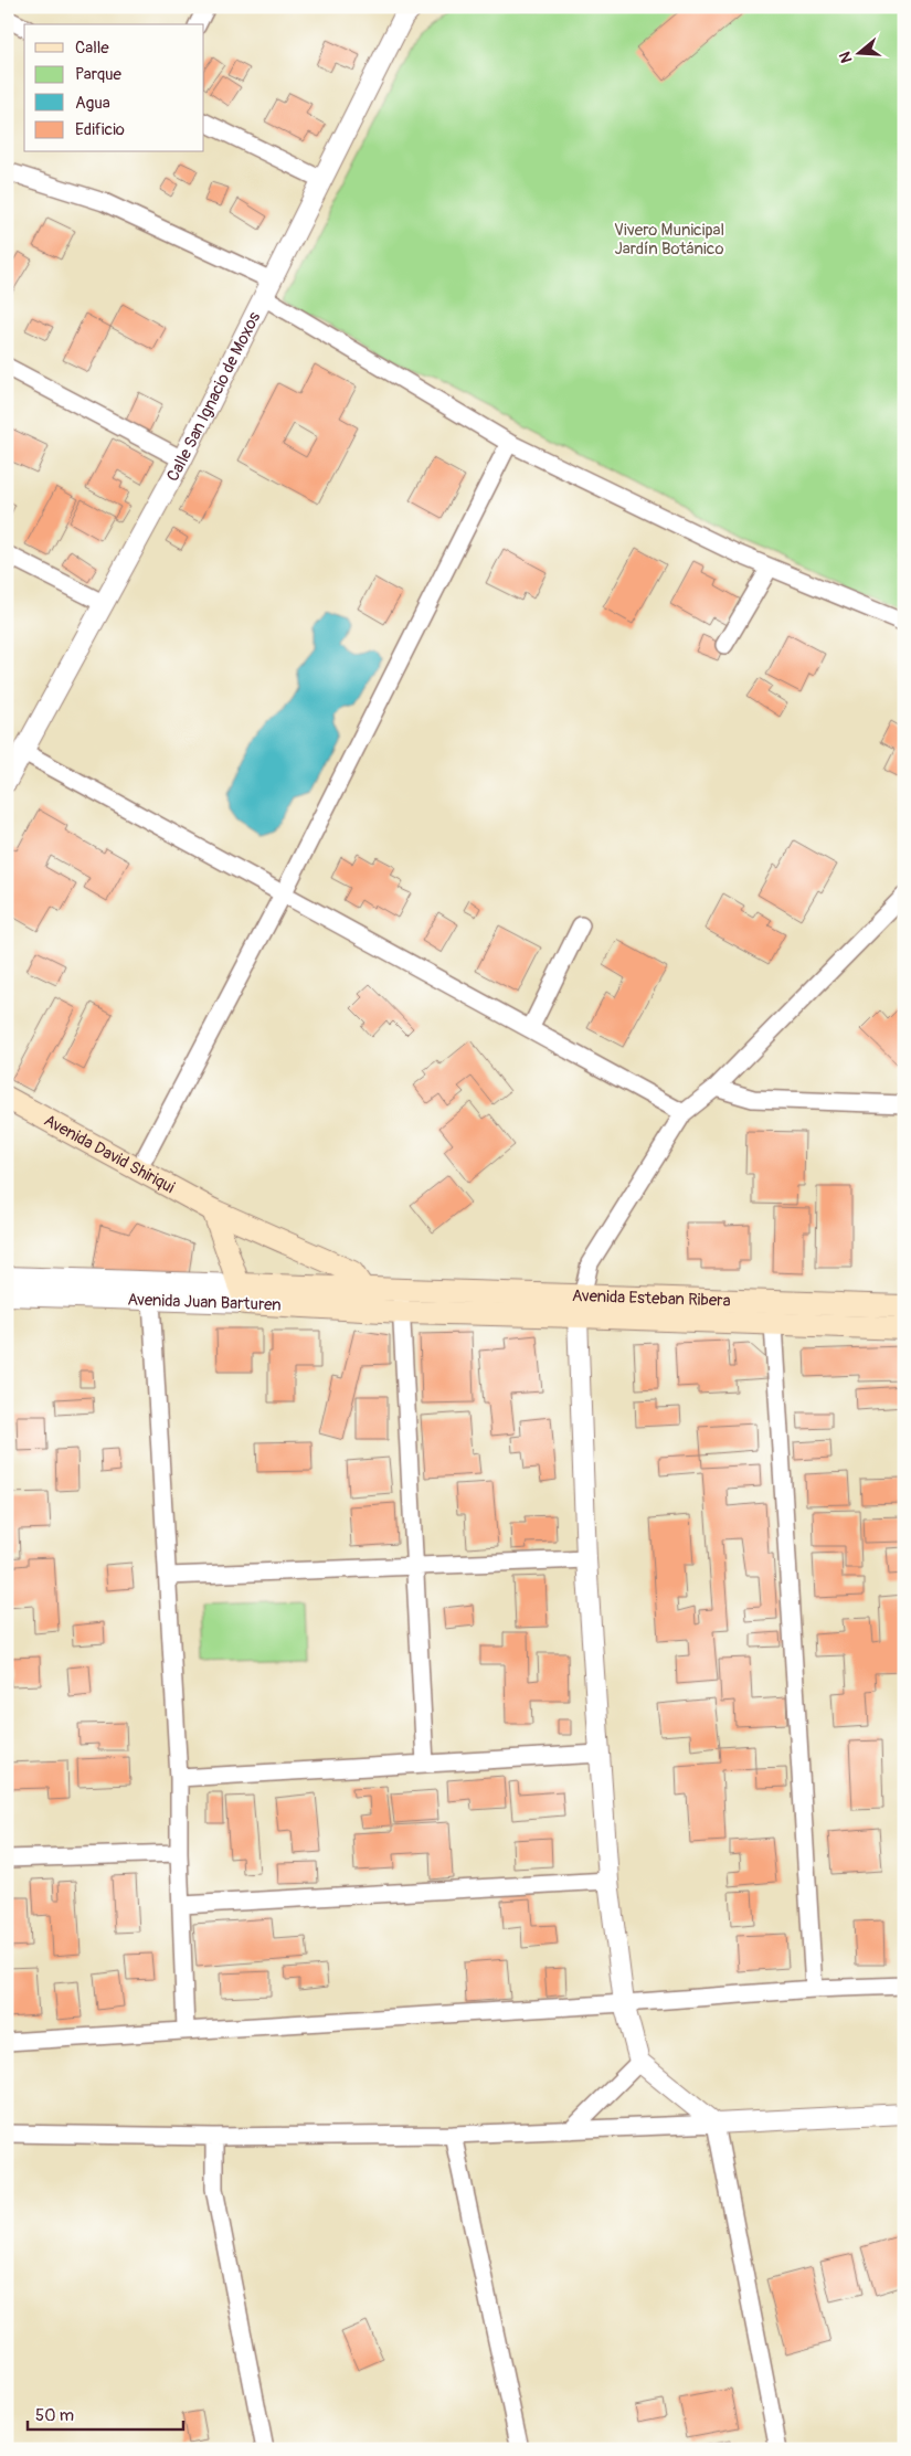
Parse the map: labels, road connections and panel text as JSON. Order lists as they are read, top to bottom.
{
  "streets": {
    "main road": ["Avenida David Shiriqui", "Avenida Esteban Ribera", "Avenida Juan Barturen"],
    "street": ["Calle San Ignacio de Moxos"]
  },
  "crossings": [
    ["Avenida David Shiriqui", "Avenida Juan Barturen"],
    ["Avenida Esteban Ribera", "Avenida Juan Barturen"]
  ],
  "parks": ["Vivero Municipal Jardín Botánico"],
  "legend": [
    "Calle",
    "Parque",
    "Agua",
    "Edificio"
  ],
  "scale_bar": "50 m",
  "north": "left"
}
